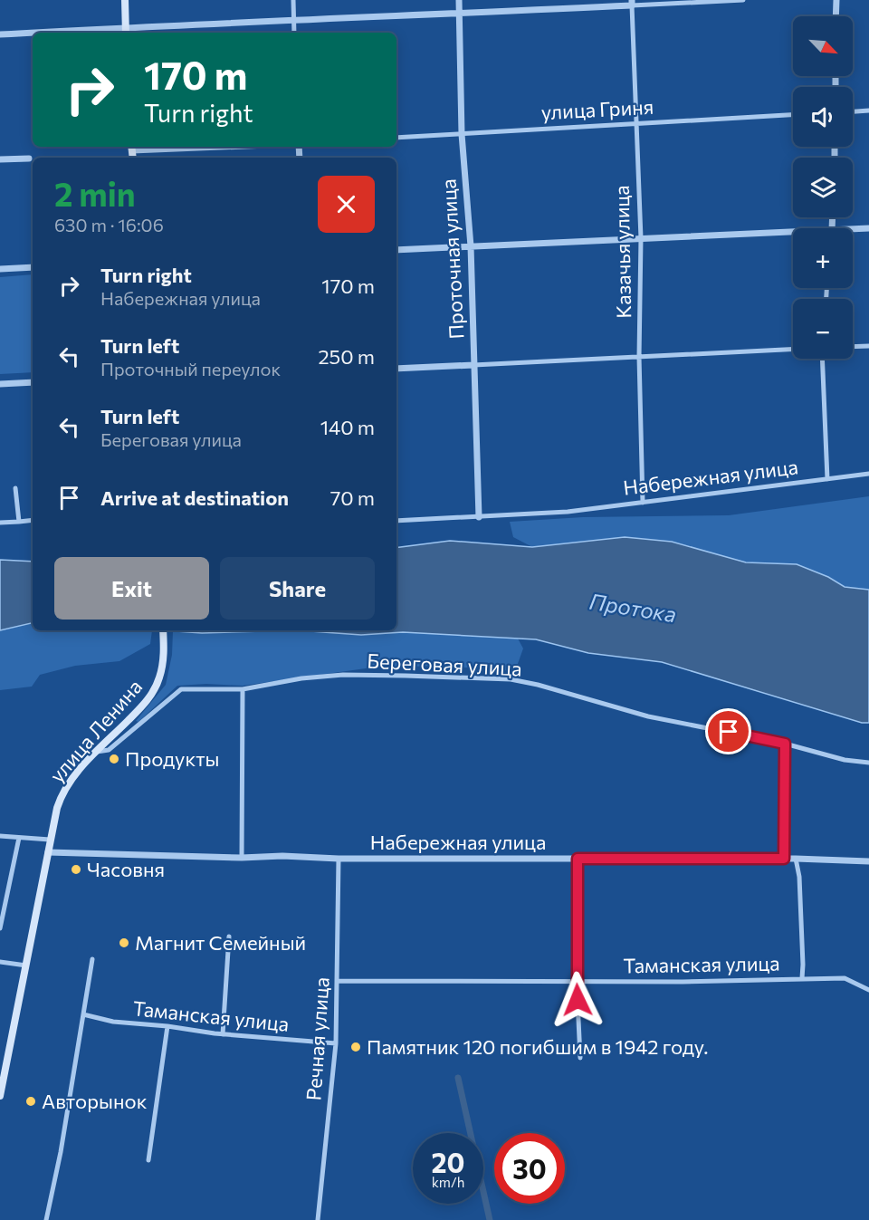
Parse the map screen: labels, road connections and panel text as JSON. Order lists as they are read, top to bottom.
{
  "streets": {
    "main road": ["улица Ленина"],
    "street": [
      "улица Гриня",
      "Казачья улица",
      "Проточная улица",
      "Набережная улица",
      "Береговая улица",
      "Таманская улица",
      "Речная улица"
    ]
  },
  "crossings": [
    ["улица Гриня", "Казачья улица"],
    ["улица Гриня", "Проточная улица"],
    ["Казачья улица", "Набережная улица"],
    ["Проточная улица", "Набережная улица"],
    ["Набережная улица", "улица Ленина"],
    ["Набережная улица", "Речная улица"],
    ["Береговая улица", "улица Ленина"],
    ["Таманская улица", "Речная улица"]
  ],
  "water": ["Протока"],
  "places": [
    "Продукты",
    "Часовня",
    "Магнит Семейный",
    "Памятник 120 погибшим в 1942 году.",
    "Авторынок"
  ],
  "north": "bottom right",
  "page": {
    "map_buttons": ["+", "−"],
    "turn": ["170 m", "Turn right"],
    "heading": ["2 min", "630 m · 16:06"],
    "list": [
      {
        "name": "Turn right",
        "note": "Набережная улица",
        "value": "170 m"
      },
      {
        "name": "Turn left",
        "note": "Проточный переулок",
        "value": "250 m"
      },
      {
        "name": "Turn left",
        "note": "Береговая улица",
        "value": "140 m"
      },
      {
        "name": "Arrive at destination",
        "value": "70 m"
      }
    ],
    "buttons": ["Exit", "Share"],
    "speed": "20 km/h",
    "limit": "30"
  }
}
